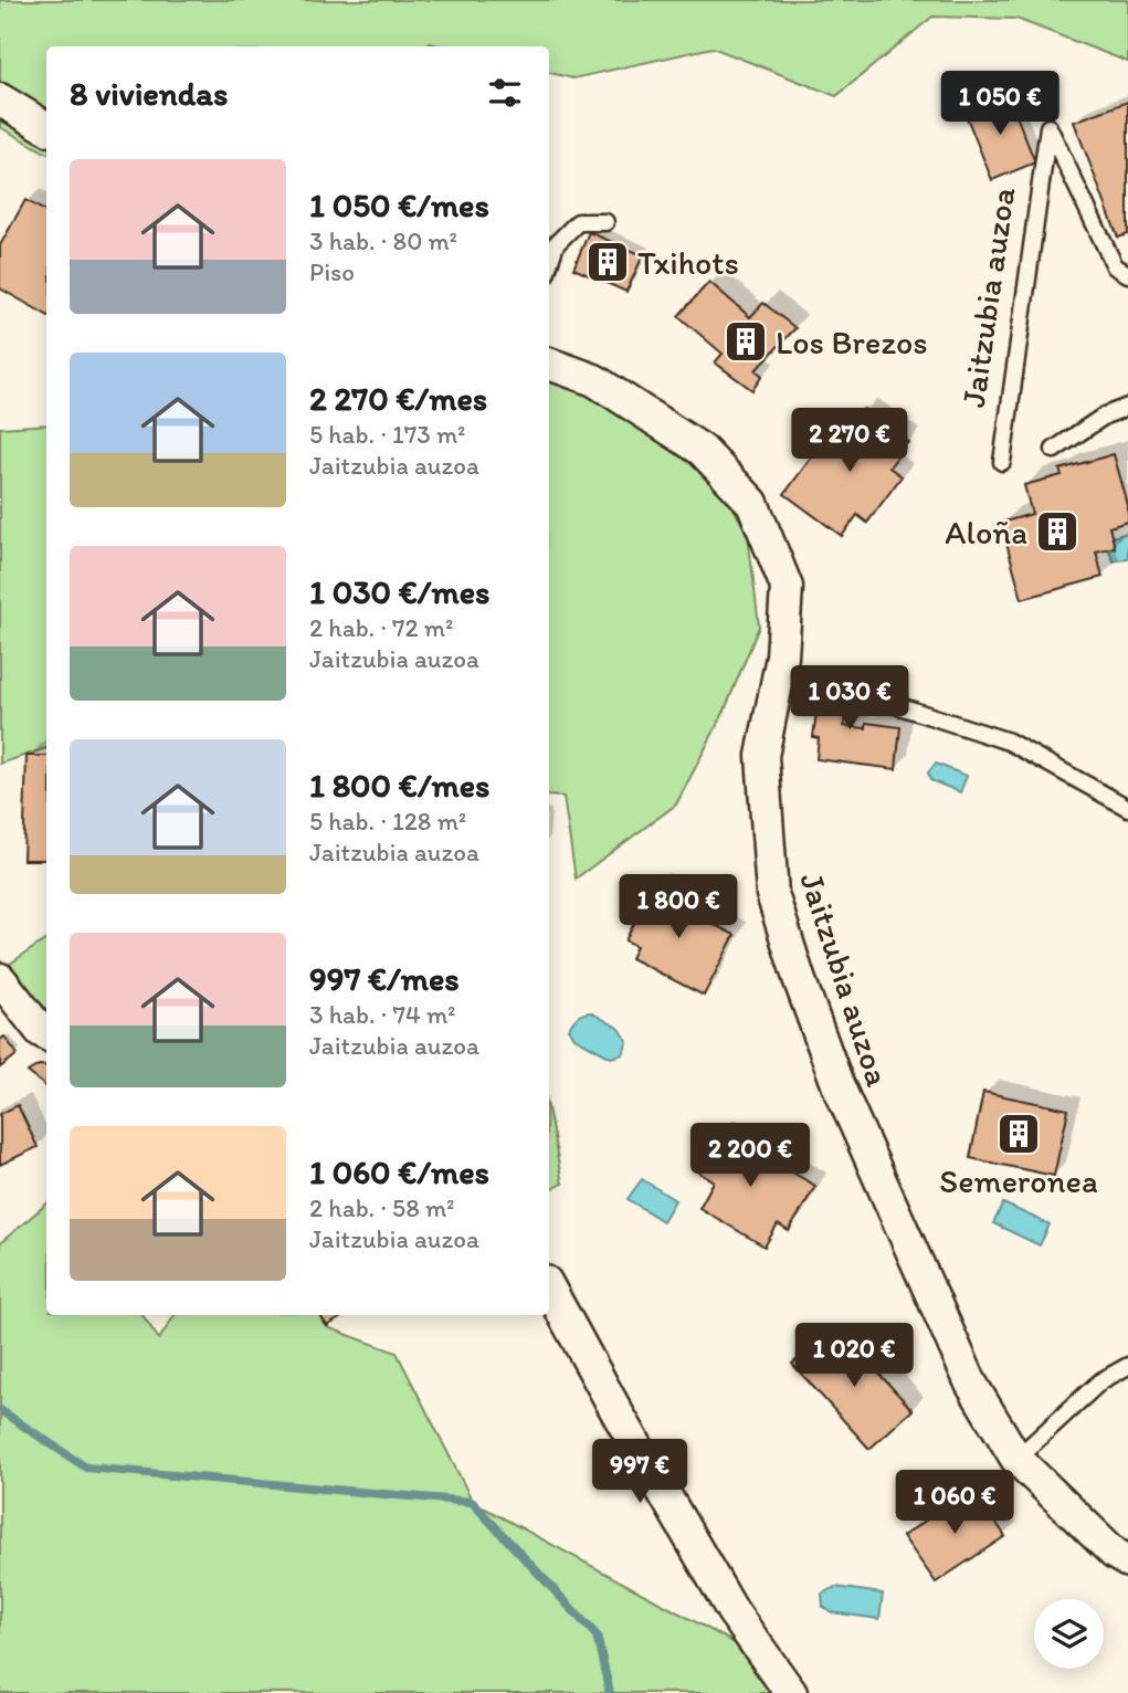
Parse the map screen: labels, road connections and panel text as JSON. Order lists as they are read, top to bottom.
{
  "streets": {
    "street": ["Jaitzubia auzoa"]
  },
  "places": {
    "building": [
      "Txihots",
      "Los Brezos",
      "Aloña",
      "Semeronea"
    ]
  },
  "page": {
    "heading": "8 viviendas",
    "price": [
      "1 050 €",
      "2 270 €",
      "1 030 €",
      "1 800 €",
      "2 200 €",
      "1 020 €",
      "997 €",
      "1 060 €"
    ],
    "list": [
      {
        "name": "1 050 €/mes",
        "note": "3 hab. · 80 m² · Piso"
      },
      {
        "name": "2 270 €/mes",
        "note": "5 hab. · 173 m² · Jaitzubia auzoa"
      },
      {
        "name": "1 030 €/mes",
        "note": "2 hab. · 72 m² · Jaitzubia auzoa"
      },
      {
        "name": "1 800 €/mes",
        "note": "5 hab. · 128 m² · Jaitzubia auzoa"
      },
      {
        "name": "997 €/mes",
        "note": "3 hab. · 74 m² · Jaitzubia auzoa"
      },
      {
        "name": "1 060 €/mes",
        "note": "2 hab. · 58 m² · Jaitzubia auzoa"
      }
    ]
  }
}
